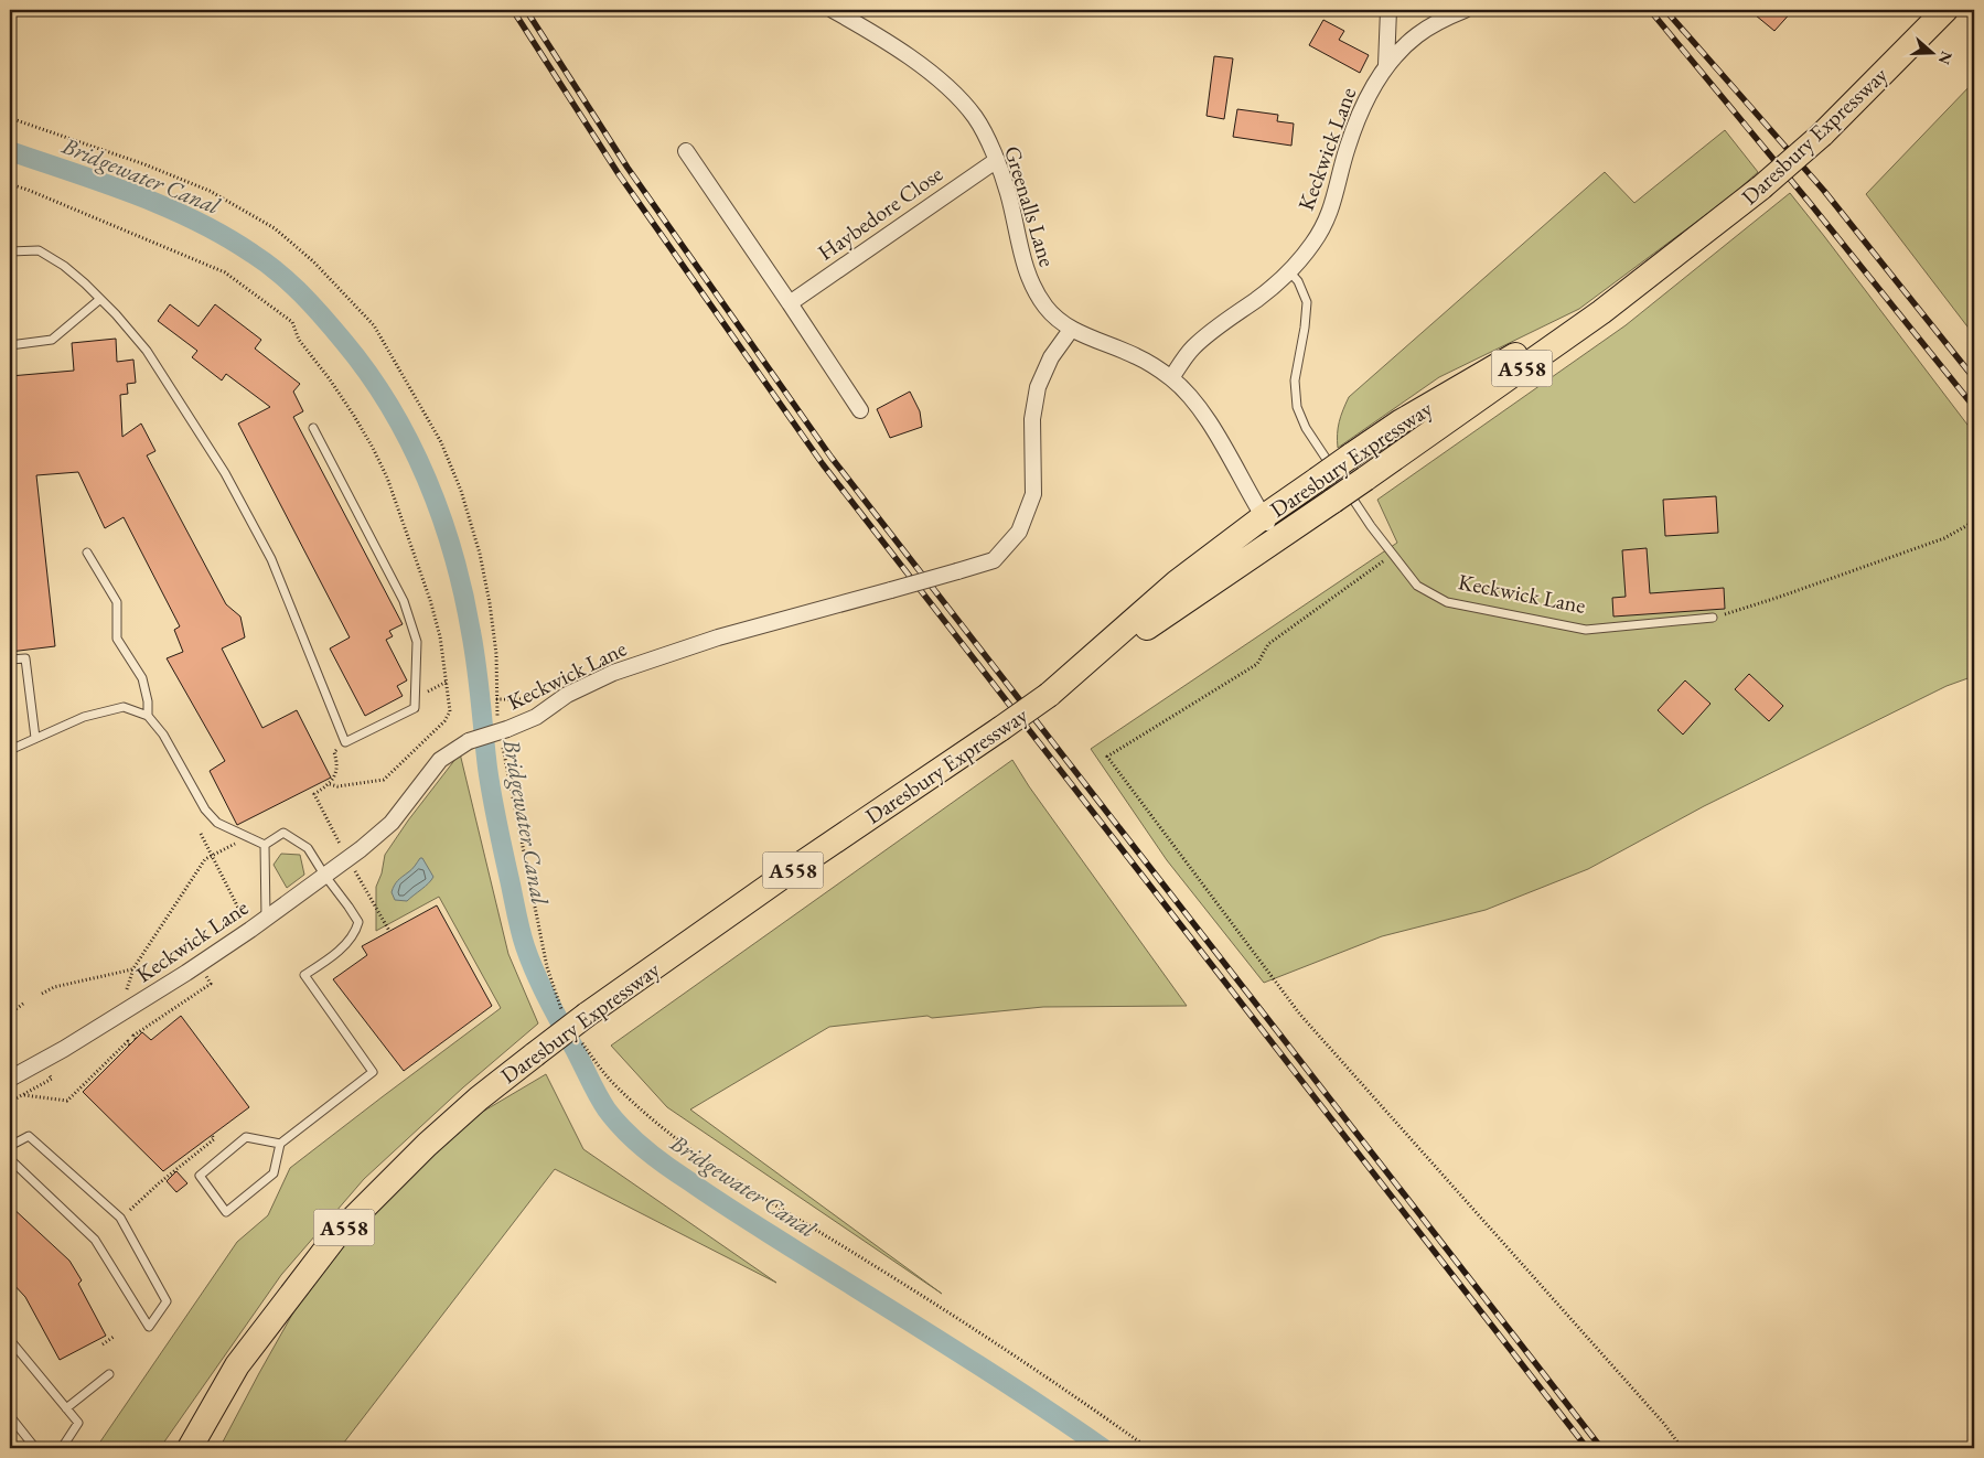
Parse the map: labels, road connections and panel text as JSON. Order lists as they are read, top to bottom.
{
  "streets": {
    "main road": ["Daresbury Expressway", "A558"],
    "street": ["Keckwick Lane", "Greenalls Lane", "Haybedore Close"]
  },
  "crossings": [
    ["Keckwick Lane", "Greenalls Lane"],
    ["Greenalls Lane", "Haybedore Close"]
  ],
  "water": ["Bridgewater Canal"],
  "north": "right"
}
